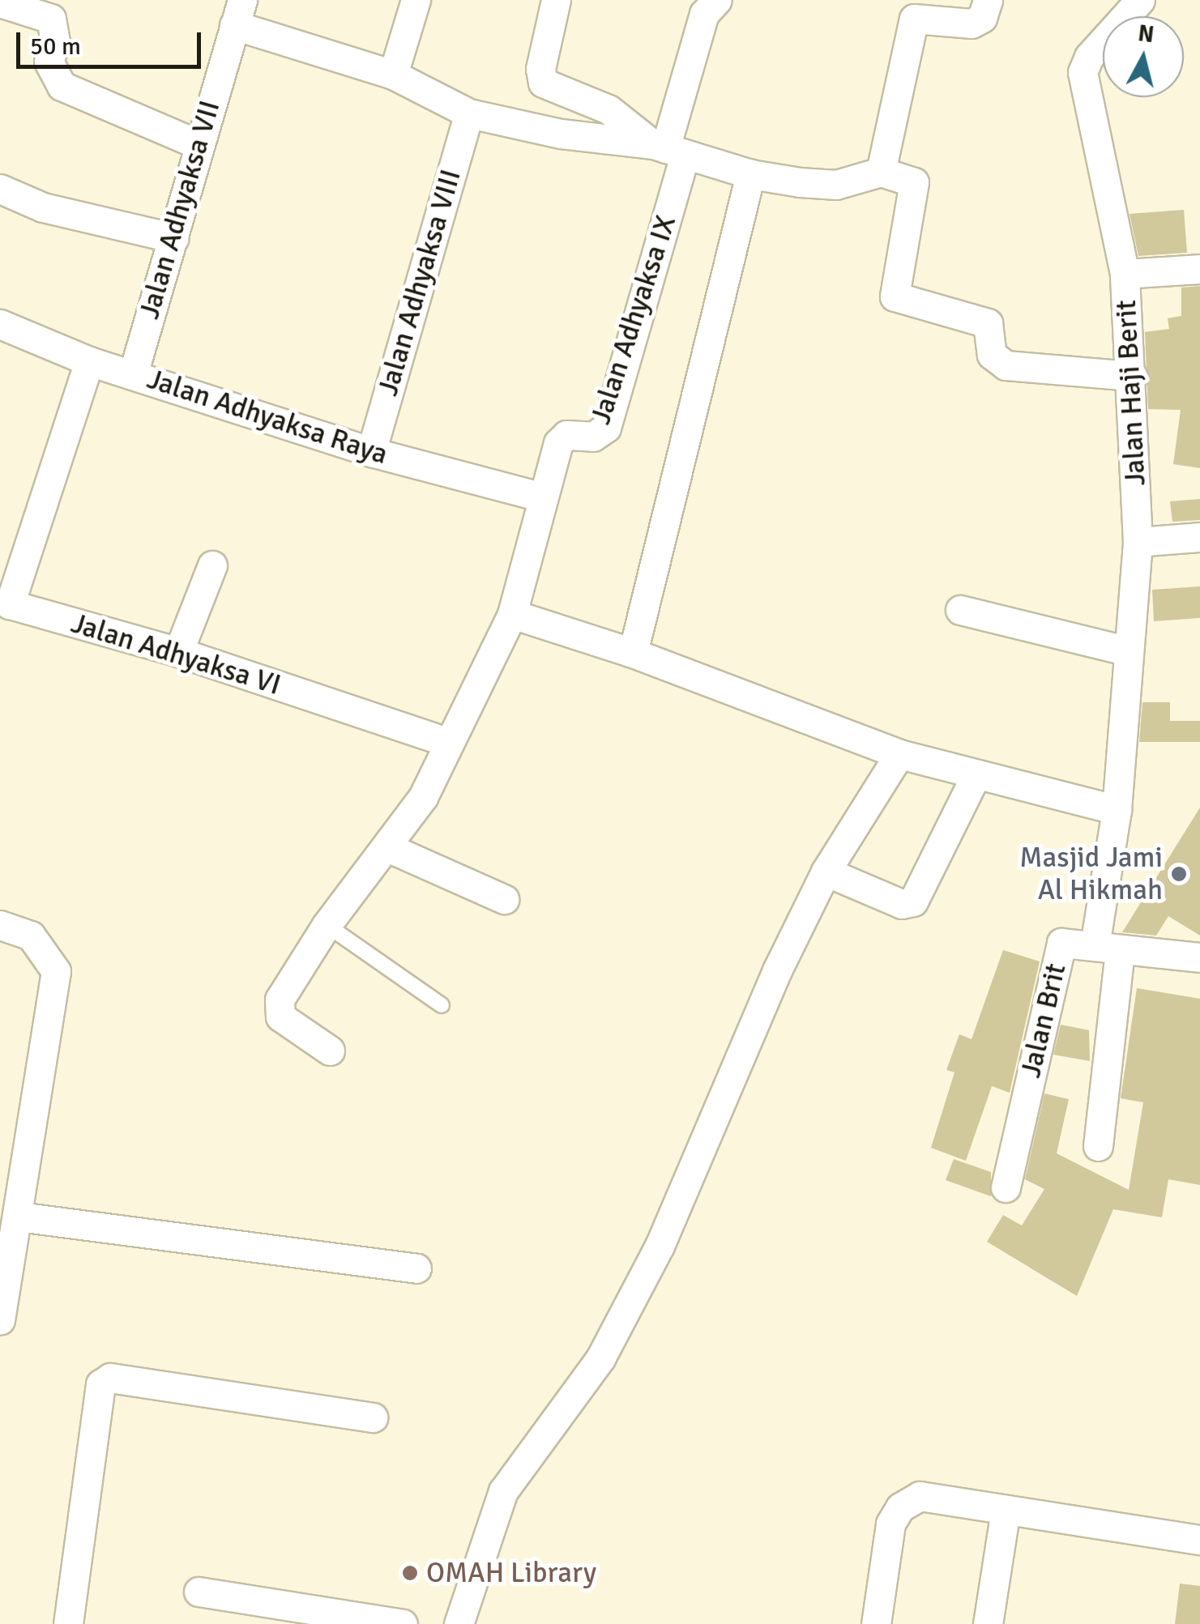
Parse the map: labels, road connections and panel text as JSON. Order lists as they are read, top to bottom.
{
  "streets": {
    "street": [
      "Jalan Adhyaksa VII",
      "Jalan Adhyaksa VIII",
      "Jalan Adhyaksa IX",
      "Jalan Haji Berit",
      "Jalan Adhyaksa Raya",
      "Jalan Adhyaksa VI",
      "Jalan Brit"
    ]
  },
  "crossings": [
    ["Jalan Adhyaksa VII", "Jalan Adhyaksa Raya"],
    ["Jalan Adhyaksa VIII", "Jalan Adhyaksa Raya"],
    ["Jalan Adhyaksa IX", "Jalan Adhyaksa Raya"],
    ["Jalan Haji Berit", "Jalan Brit"],
    ["Jalan Adhyaksa Raya", "Jalan Adhyaksa VI"]
  ],
  "places": ["Masjid Jami Al Hikmah", "OMAH Library"],
  "scale_bar": "50 m",
  "north": "top"
}
